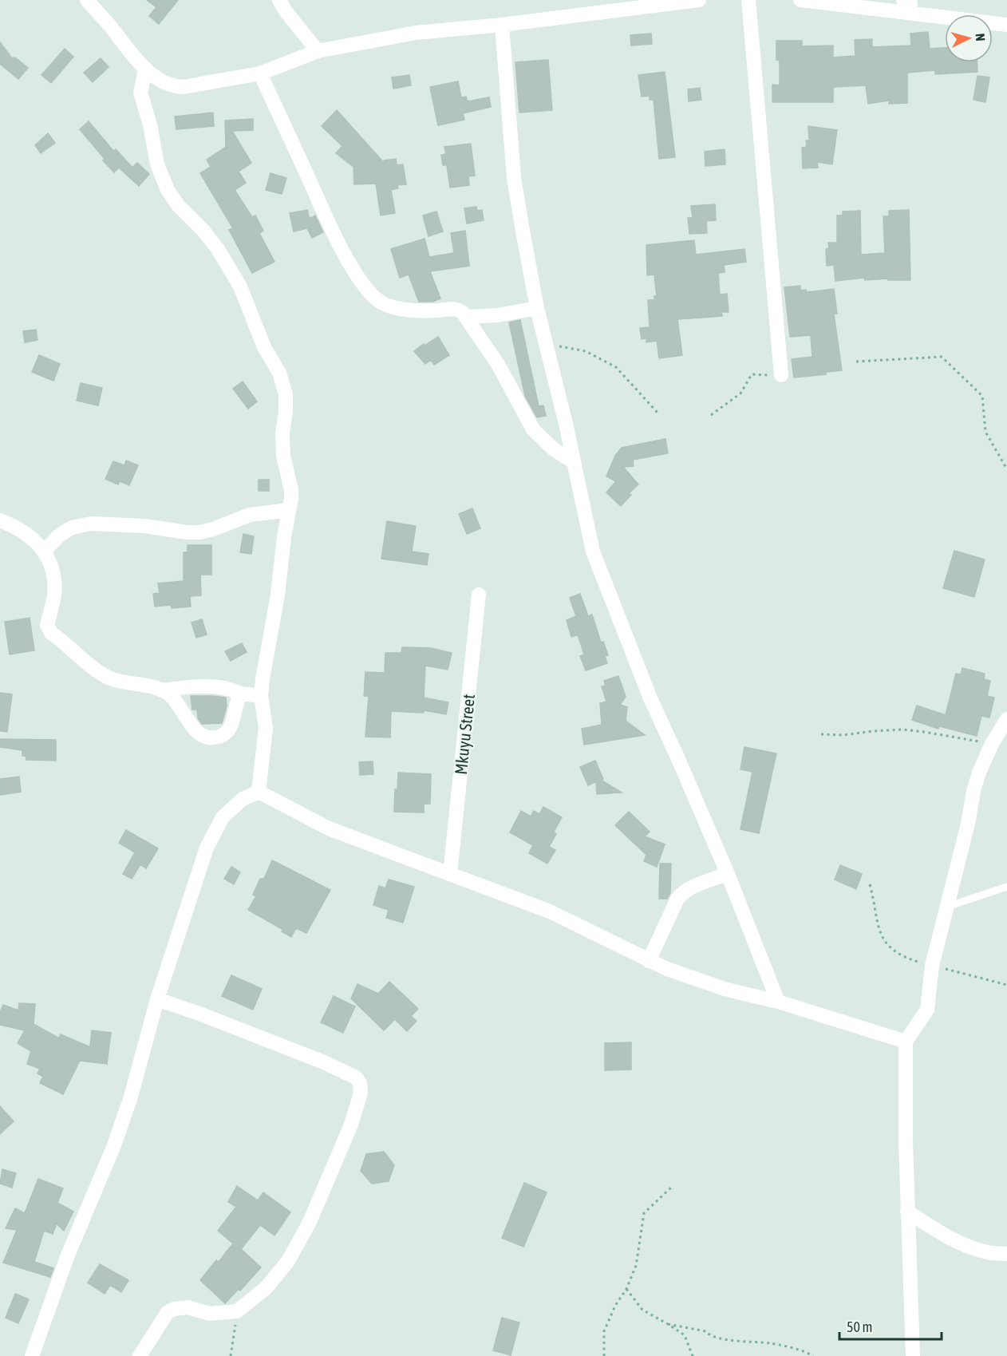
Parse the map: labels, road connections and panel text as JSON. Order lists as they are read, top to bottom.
{
  "streets": {
    "street": ["Mkuyu Street"]
  },
  "scale_bar": "50 m",
  "north": "right"
}
